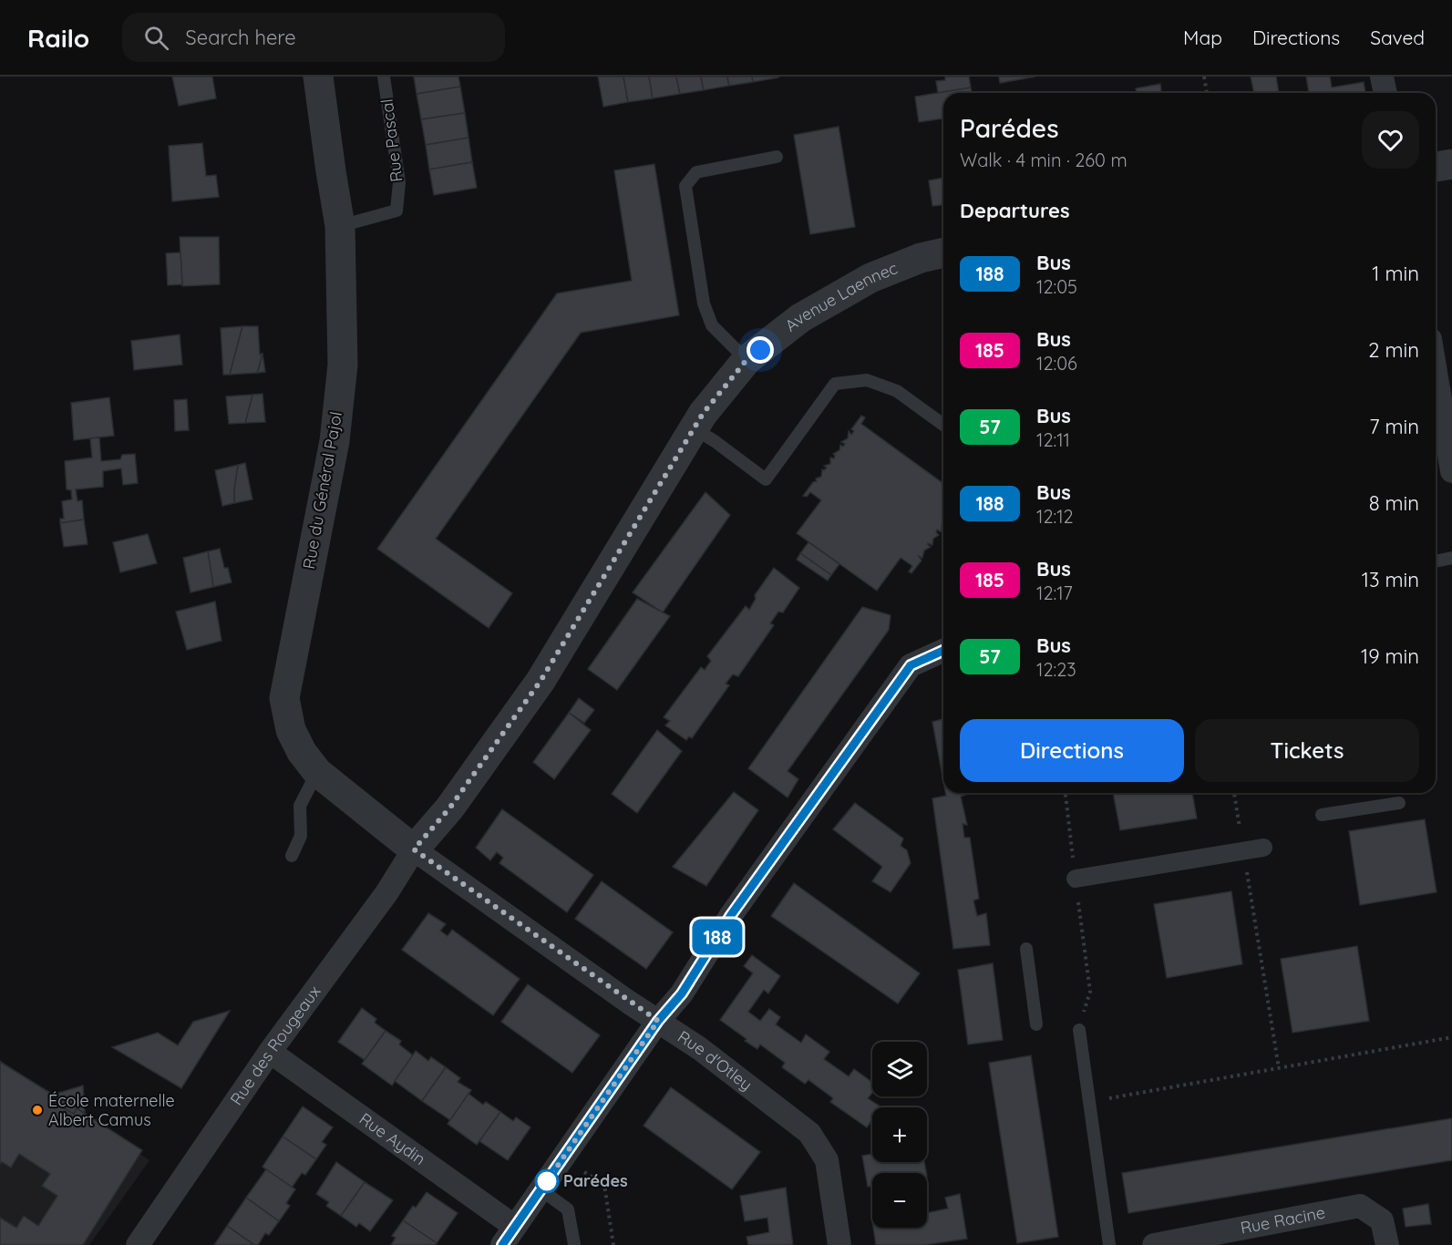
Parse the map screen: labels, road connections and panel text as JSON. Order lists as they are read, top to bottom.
{
  "streets": {
    "street": [
      "Avenue Laennec",
      "Rue du Général Pajol",
      "Rue des Rougeaux",
      "Rue d'Otley",
      "Rue Aydin",
      "Rue Racine"
    ],
    "lane": ["Rue Pascal"]
  },
  "crossings": [
    ["Rue Pascal", "Rue du Général Pajol"],
    ["Avenue Laennec", "Rue du Général Pajol"],
    ["Avenue Laennec", "Rue des Rougeaux"],
    ["Avenue Laennec", "Rue d'Otley"],
    ["Rue du Général Pajol", "Rue des Rougeaux"],
    ["Rue du Général Pajol", "Rue d'Otley"],
    ["Rue des Rougeaux", "Rue d'Otley"],
    ["Rue des Rougeaux", "Rue Aydin"]
  ],
  "places": ["École maternelle Albert Camus", "Parédes"],
  "lines": ["bus line 188"],
  "page": {
    "header": "Railo",
    "search": "Search here",
    "nav": ["Map", "Directions", "Saved"],
    "on_map": "188",
    "heading": [
      ["Parédes", "Walk · 4 min · 260 m"],
      "Departures"
    ],
    "list": [
      {
        "mark": "188",
        "name": "Bus",
        "note": "12:05",
        "value": "1 min"
      },
      {
        "mark": "185",
        "name": "Bus",
        "note": "12:06",
        "value": "2 min"
      },
      {
        "mark": "57",
        "name": "Bus",
        "note": "12:11",
        "value": "7 min"
      },
      {
        "mark": "188",
        "name": "Bus",
        "note": "12:12",
        "value": "8 min"
      },
      {
        "mark": "185",
        "name": "Bus",
        "note": "12:17",
        "value": "13 min"
      },
      {
        "mark": "57",
        "name": "Bus",
        "note": "12:23",
        "value": "19 min"
      }
    ],
    "buttons": ["Directions", "Tickets"],
    "map_buttons": ["+", "−"]
  }
}
